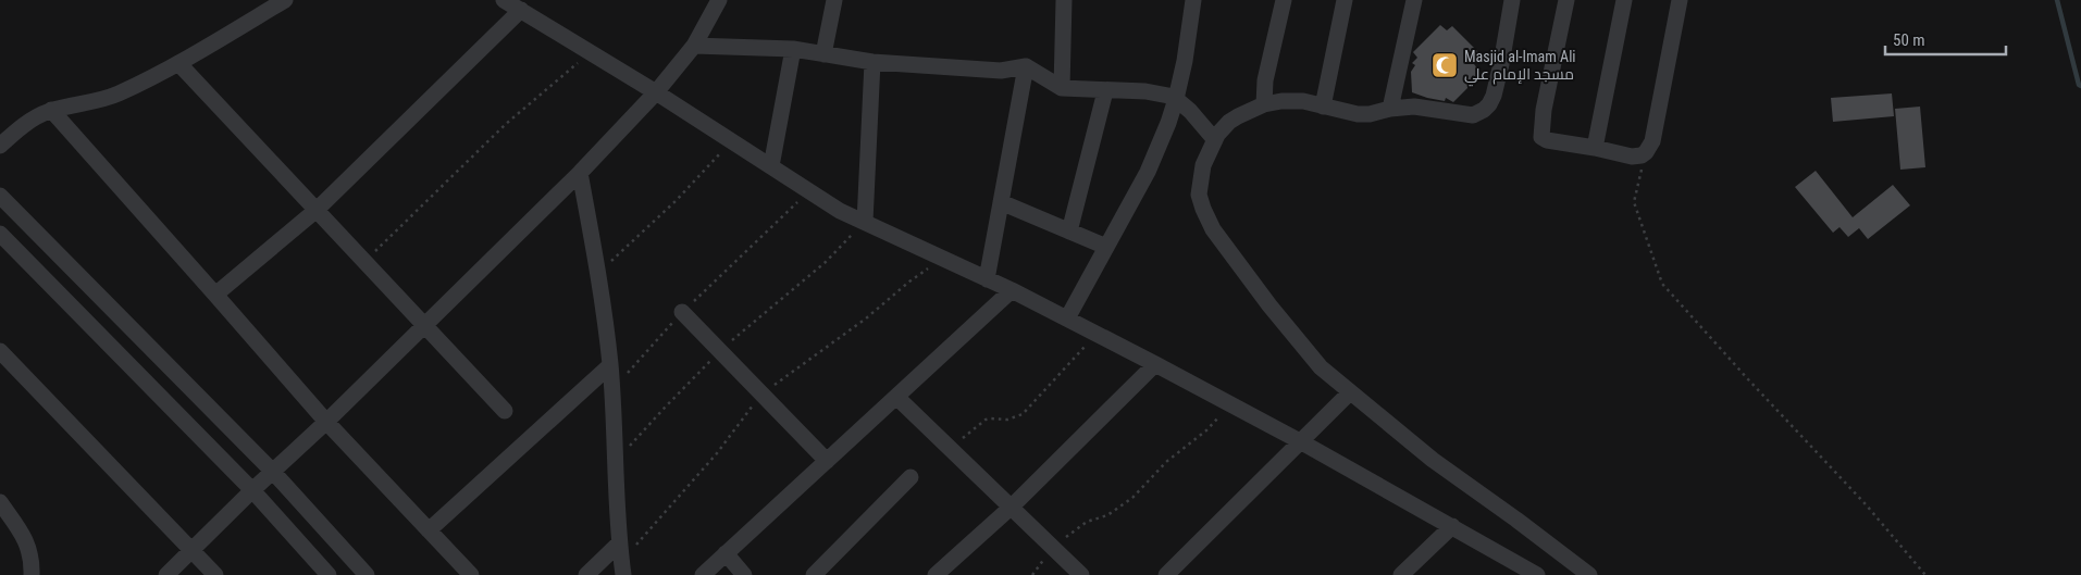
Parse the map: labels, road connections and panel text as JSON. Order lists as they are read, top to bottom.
{
  "places": {
    "mosque": ["Masjid al-Imam Ali مسجد الإمام علي"]
  },
  "scale_bar": "50 m"
}
